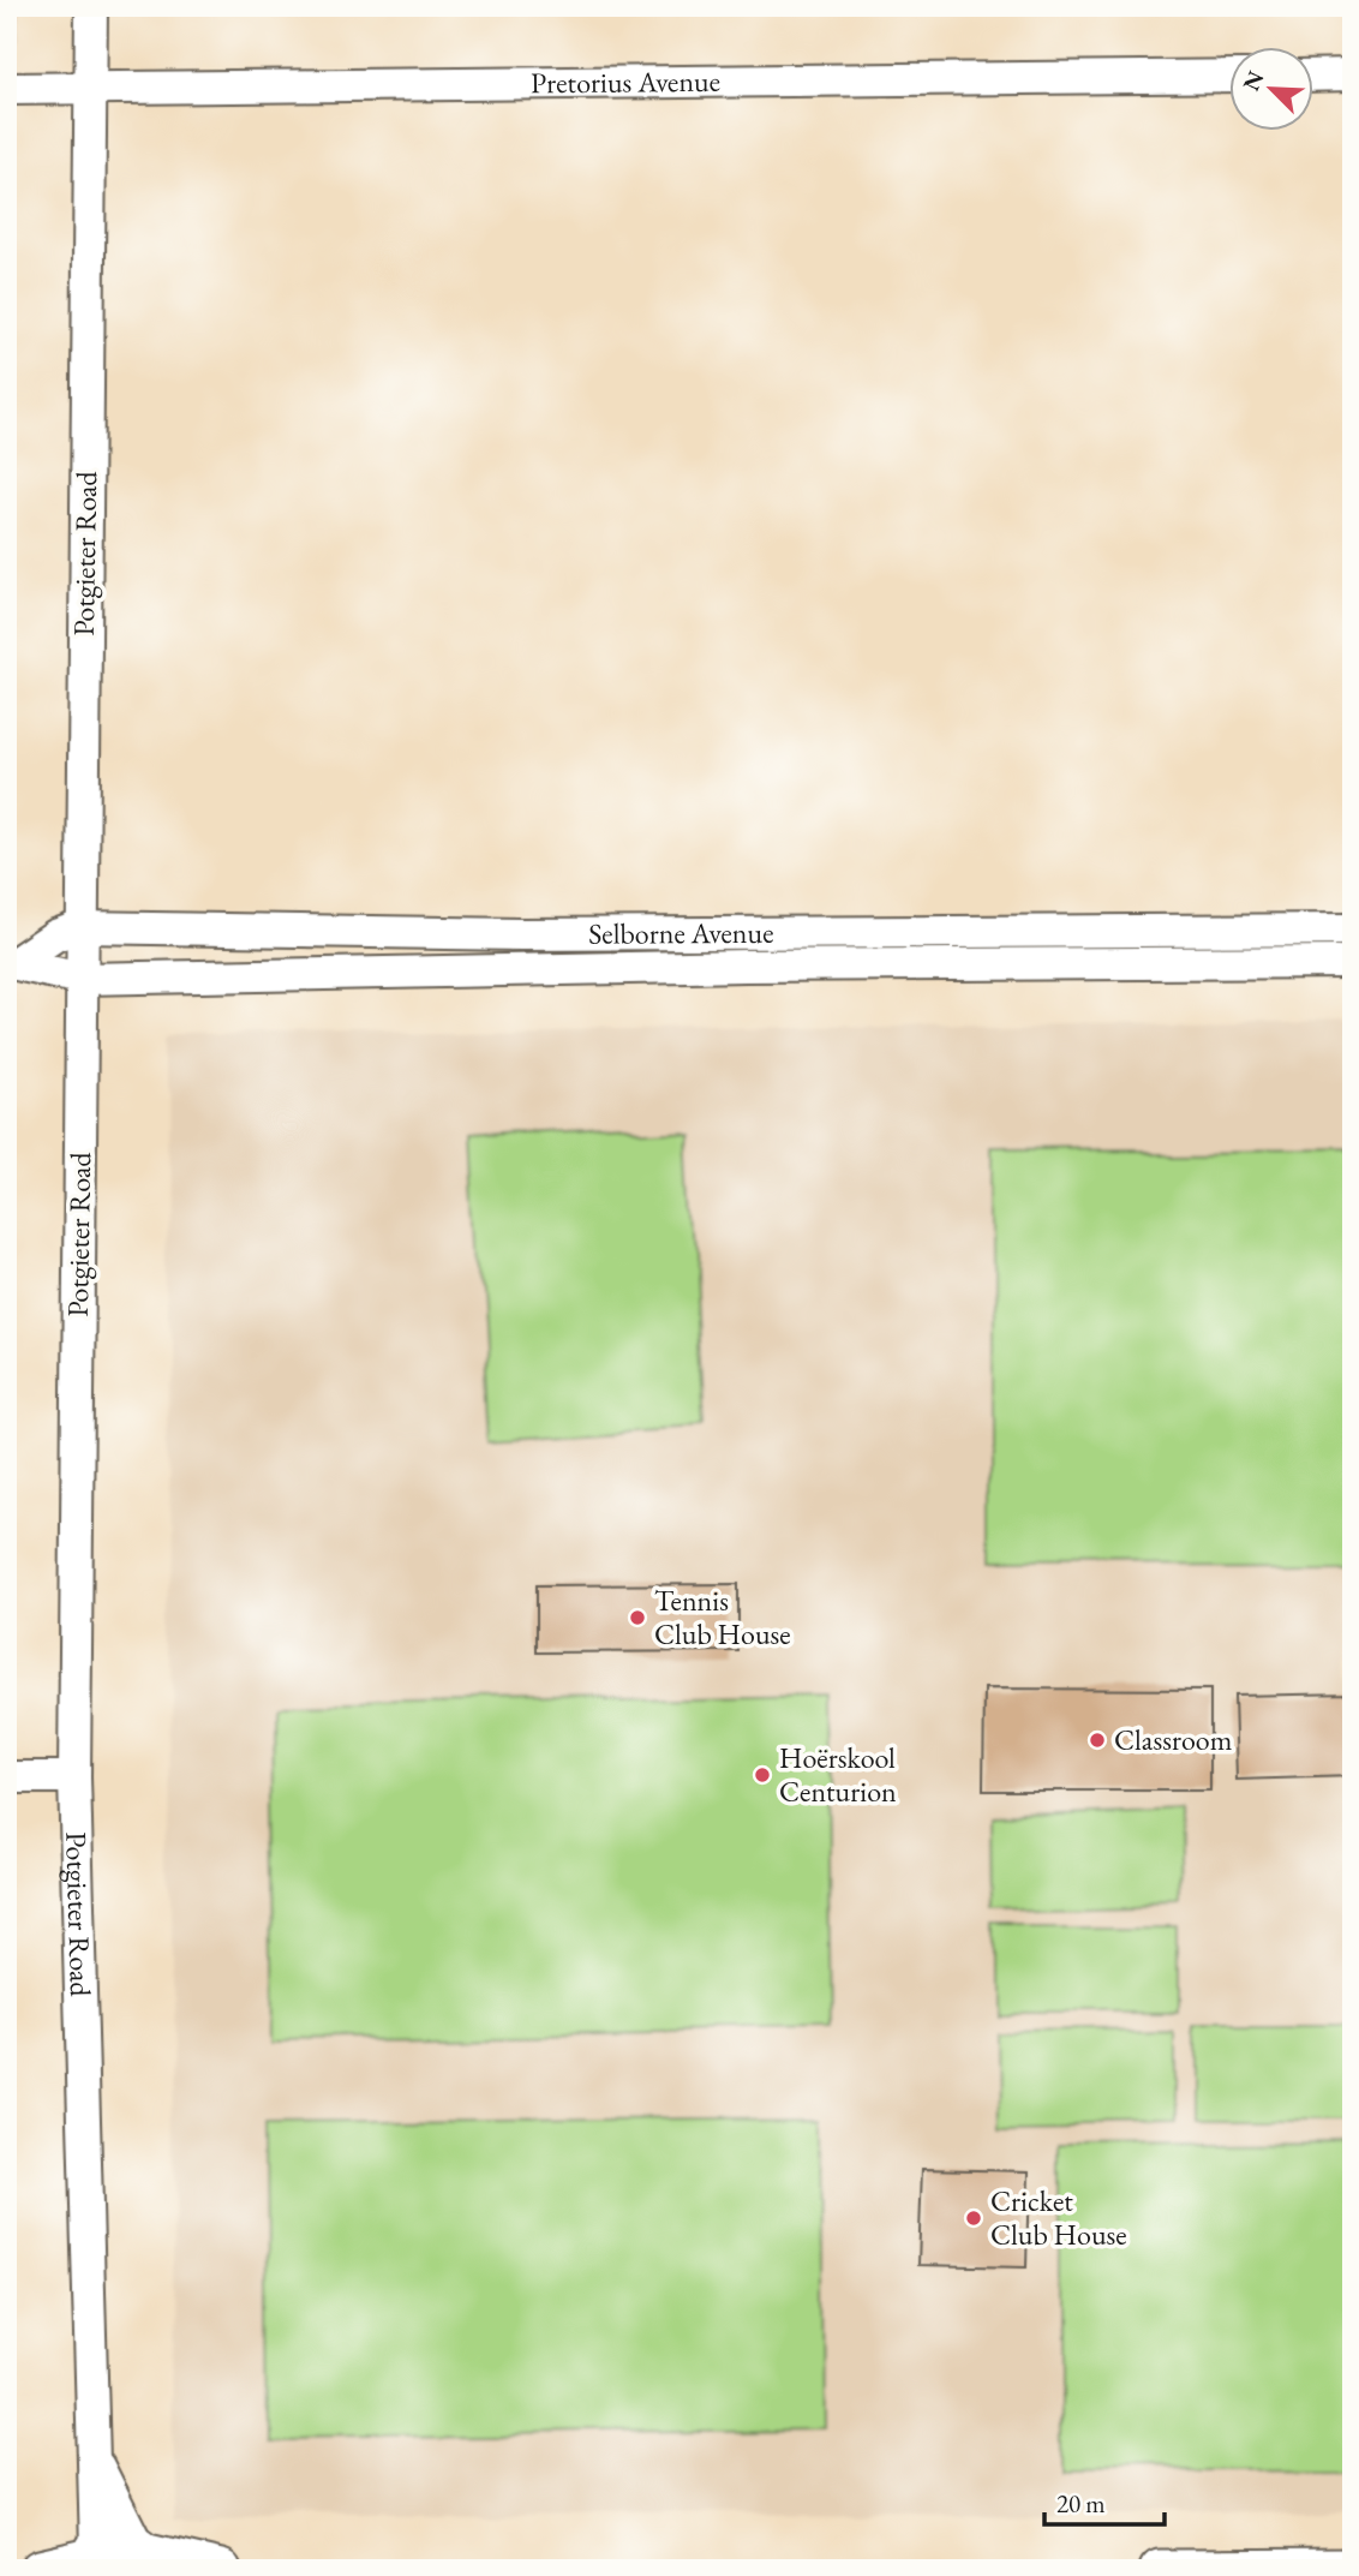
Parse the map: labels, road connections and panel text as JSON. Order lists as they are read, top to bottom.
{
  "streets": {
    "street": ["Pretorius Avenue", "Potgieter Road", "Selborne Avenue"]
  },
  "crossings": [
    ["Pretorius Avenue", "Potgieter Road"],
    ["Potgieter Road", "Selborne Avenue"]
  ],
  "places": [
    "Tennis Club House",
    "Classroom",
    "Hoërskool Centurion",
    "Cricket Club House"
  ],
  "scale_bar": "20 m",
  "north": "top left"
}
